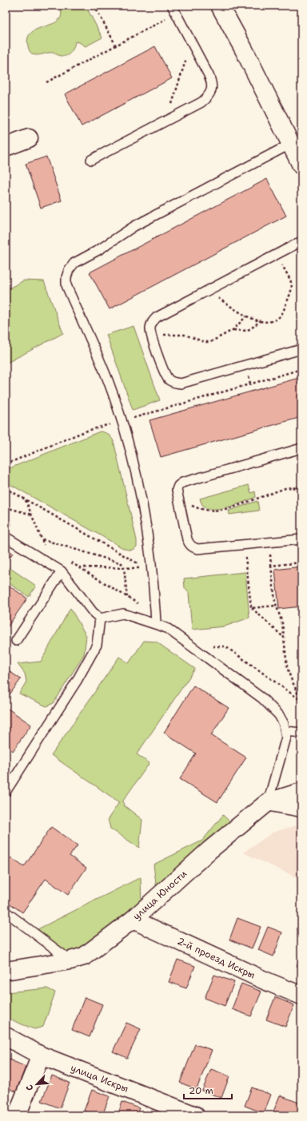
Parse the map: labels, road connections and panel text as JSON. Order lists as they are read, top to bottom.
{
  "streets": {
    "street": ["улица Юности", "2-й проезд Искры", "улица Искры"]
  },
  "crossings": [
    ["улица Юности", "2-й проезд Искры"]
  ],
  "scale_bar": "20 m",
  "north": "bottom left"
}
